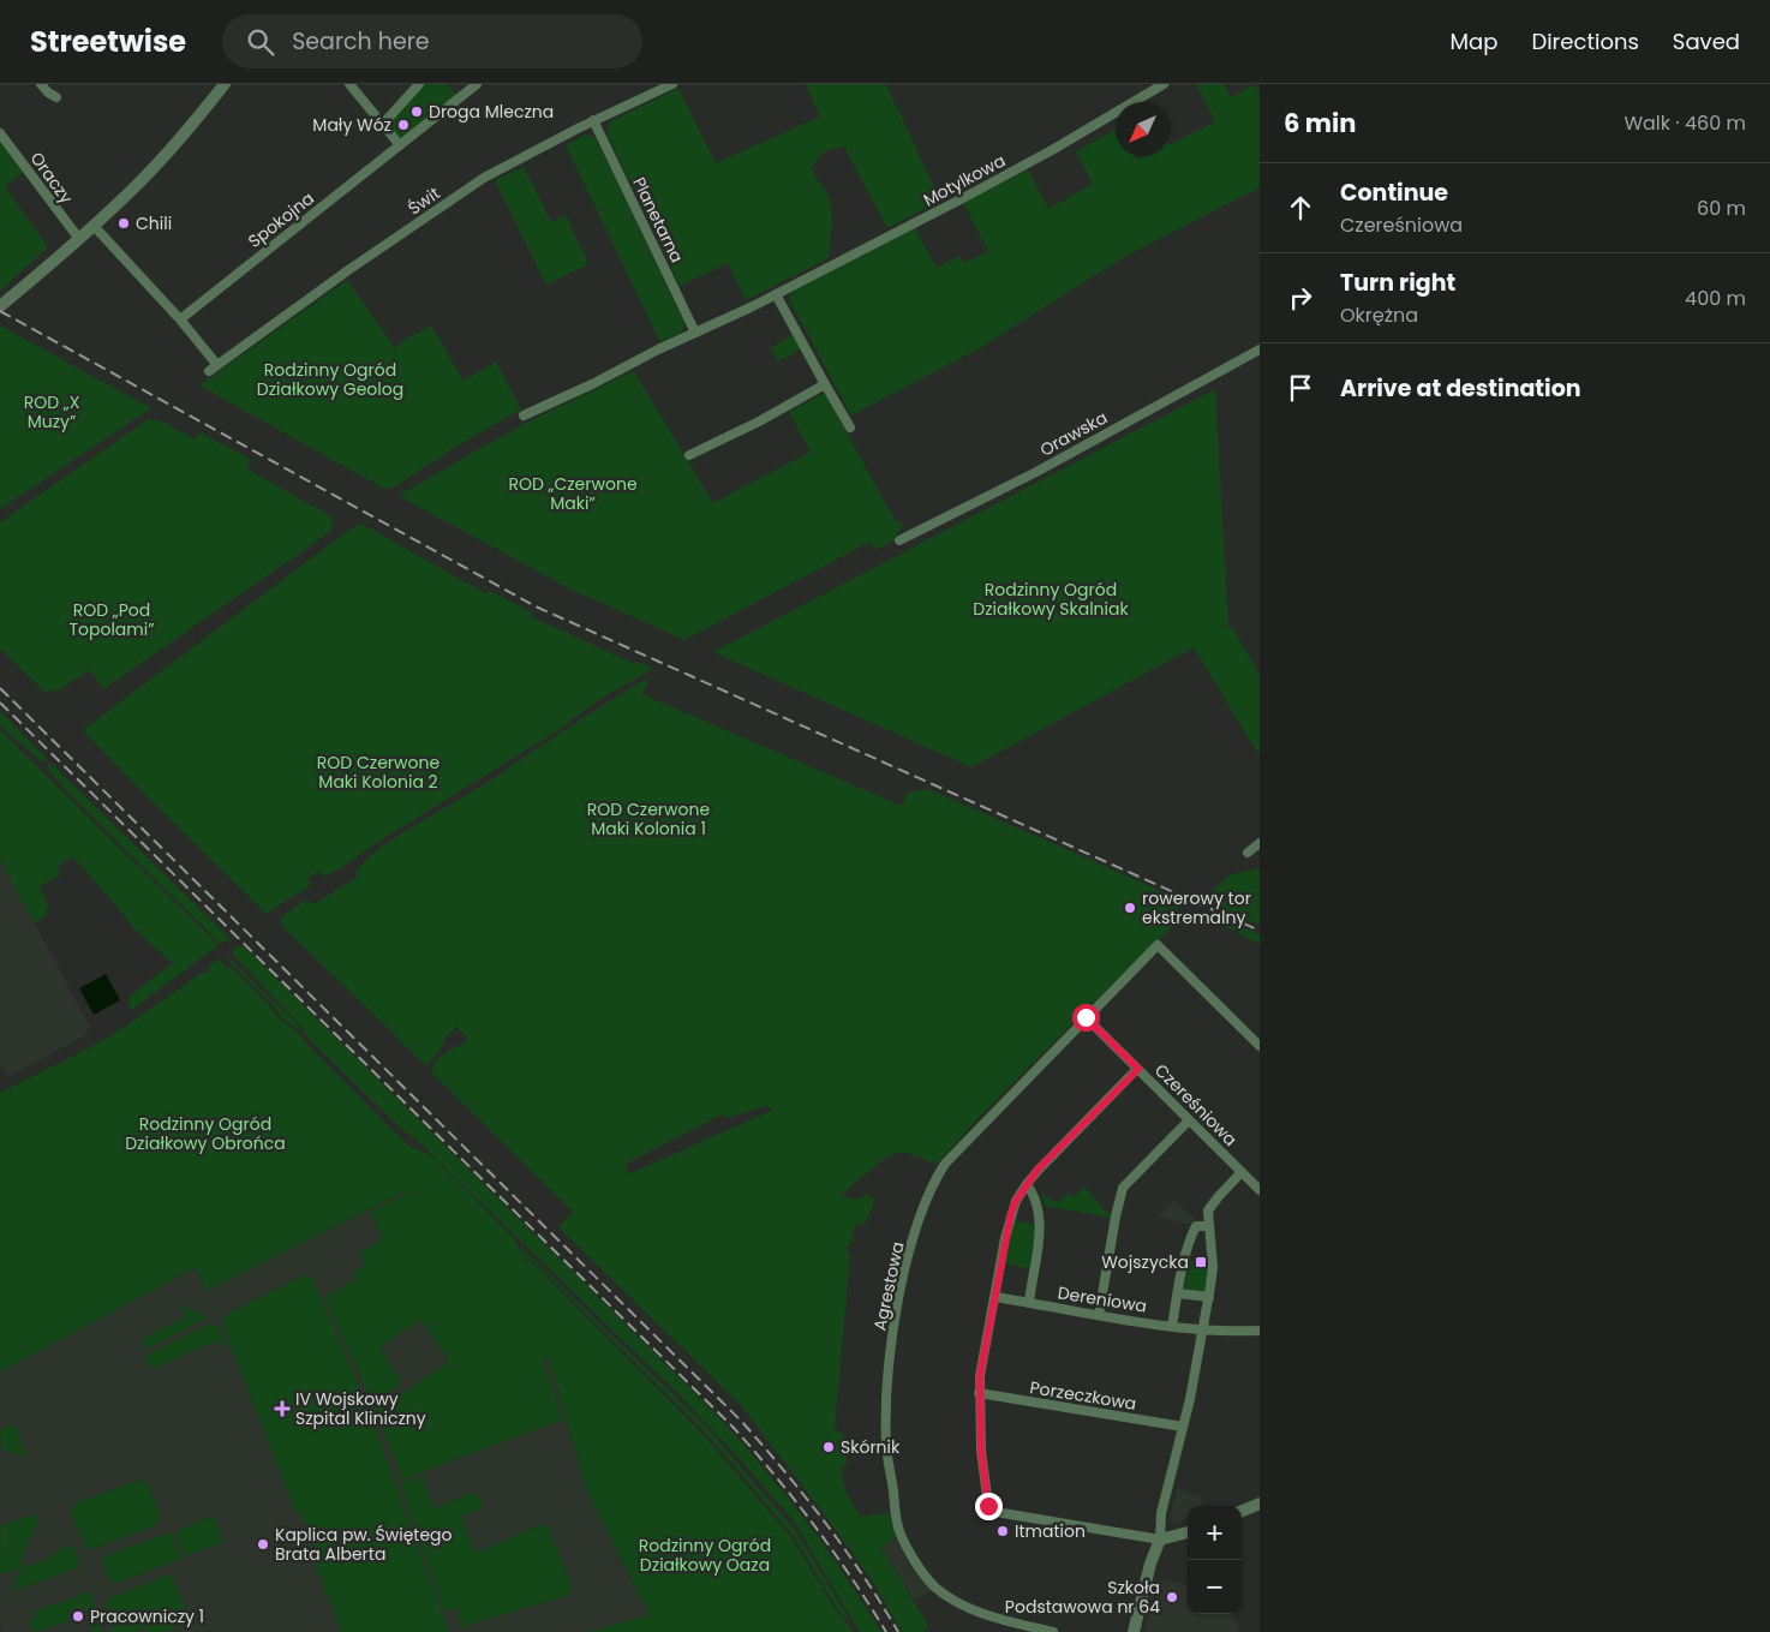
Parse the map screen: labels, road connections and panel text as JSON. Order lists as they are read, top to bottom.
{
  "streets": {
    "street": [
      "Oraczy",
      "Motylkowa",
      "Świt",
      "Spokojna",
      "Planetarna",
      "Orawska",
      "Czereśniowa",
      "Agrestowa",
      "Dereniowa",
      "Porzeczkowa"
    ]
  },
  "crossings": [
    ["Motylkowa", "Planetarna"],
    ["Świt", "Planetarna"],
    ["Czereśniowa", "Agrestowa"]
  ],
  "parks": [
    "Rodzinny Ogród Działkowy Geolog",
    "ROD „X Muzy”",
    "ROD „Czerwone Maki”",
    "Rodzinny Ogród Działkowy Skalniak",
    "ROD „Pod Topolami”",
    "ROD Czerwone Maki Kolonia 2",
    "ROD Czerwone Maki Kolonia 1",
    "Rodzinny Ogród Działkowy Obrońca",
    "Rodzinny Ogród Działkowy Oaza"
  ],
  "places": {
    "other": [
      "Droga Mleczna",
      "Mały Wóz",
      "Chili",
      "rowerowy tor ekstremalny",
      "Skórnik",
      "Itmation",
      "Kaplica pw. Świętego Brata Alberta",
      "Szkoła Podstawowa nr 64",
      "Pracowniczy 1"
    ],
    "transit": ["Wojszycka"],
    "health": ["IV Wojskowy Szpital Kliniczny"]
  },
  "north": "bottom left",
  "page": {
    "header": "Streetwise",
    "search": "Search here",
    "nav": ["Map", "Directions", "Saved"],
    "heading": ["6 min", "Walk · 460 m"],
    "list": [
      ["Continue", "Czereśniowa", "60 m"],
      ["Turn right", "Okrężna", "400 m"],
      "Arrive at destination"
    ],
    "map_buttons": ["+", "−"]
  }
}
